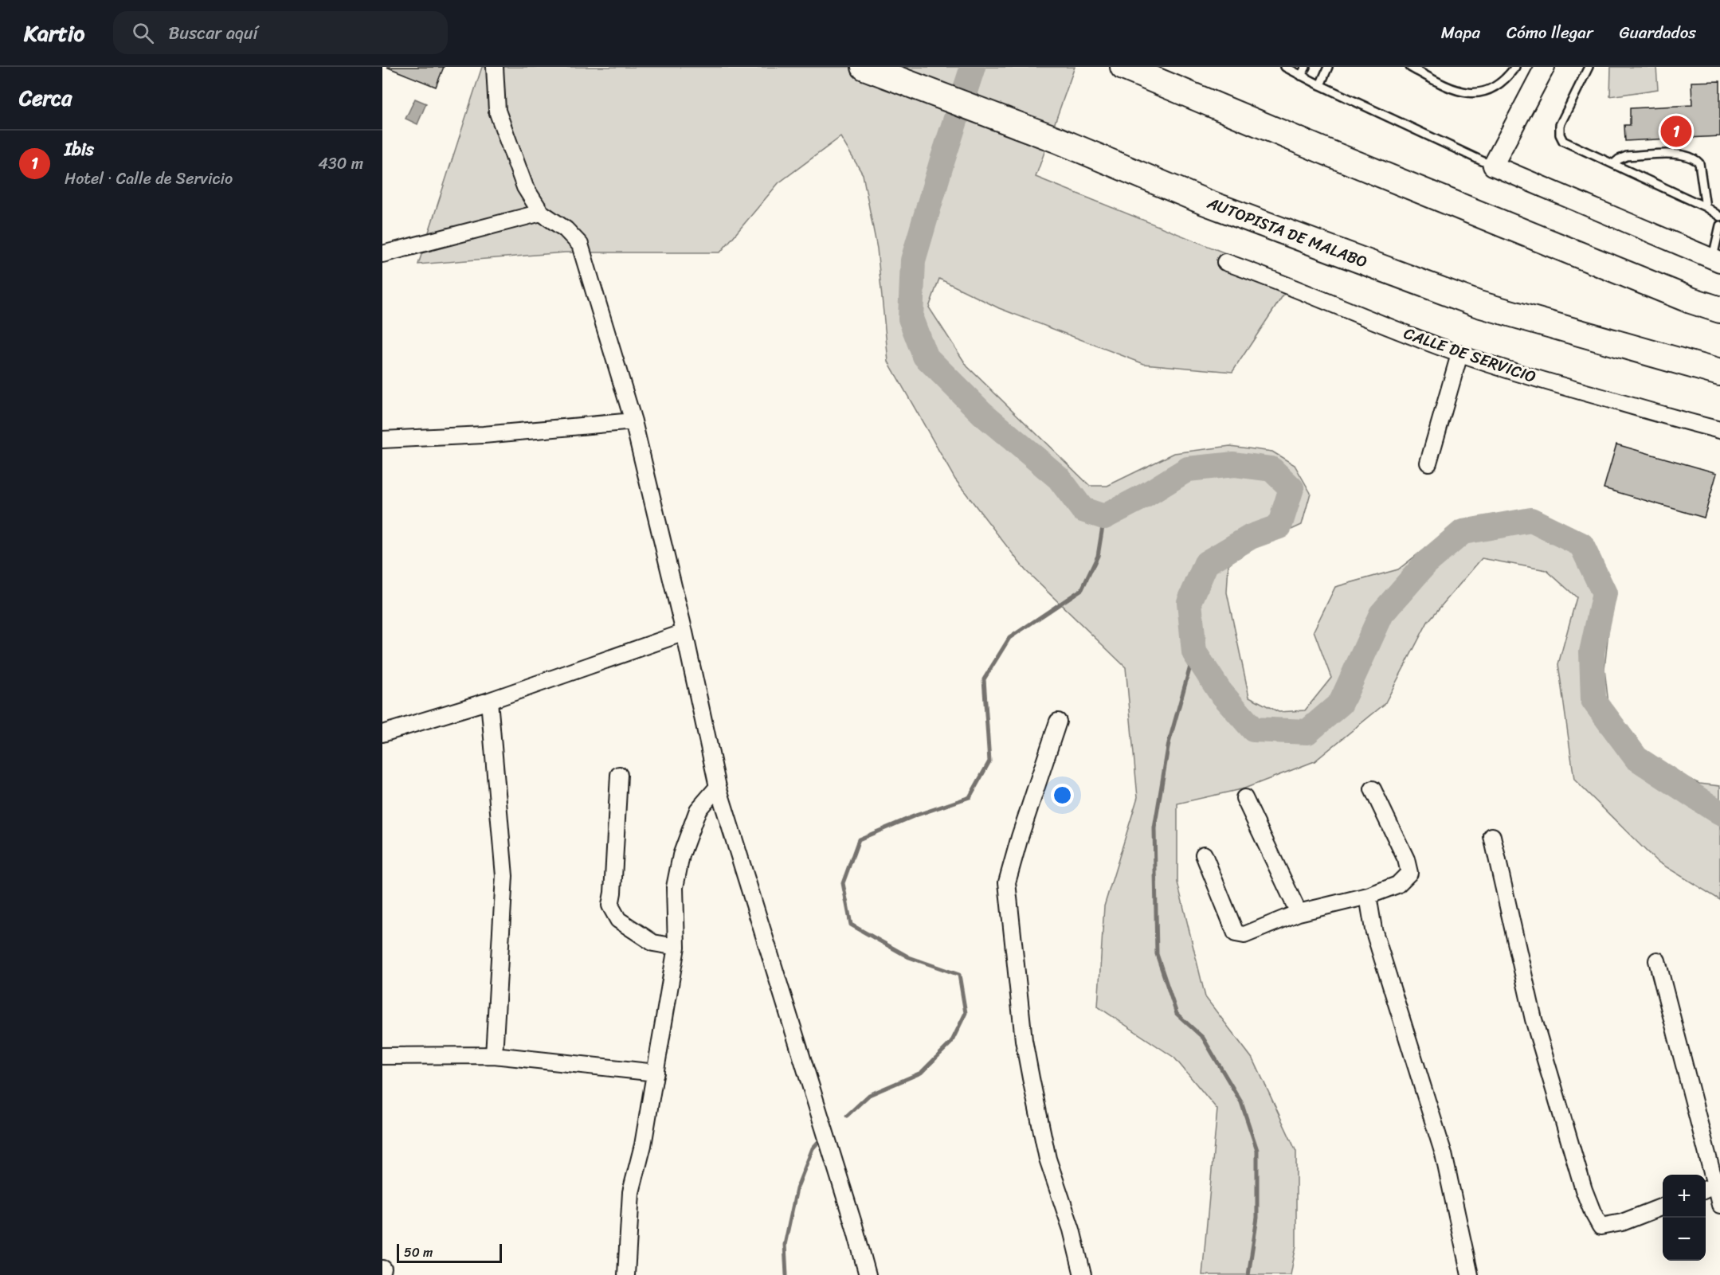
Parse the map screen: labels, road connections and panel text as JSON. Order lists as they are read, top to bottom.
{
  "streets": {
    "highway": ["AUTOPISTA DE MALABO"],
    "street": ["CALLE DE SERVICIO"]
  },
  "scale_bar": "50 m",
  "page": {
    "header": "Kartio",
    "search": "Buscar aquí",
    "nav": ["Mapa", "Cómo llegar", "Guardados"],
    "heading": "Cerca",
    "pins": "1",
    "list": [
      {
        "mark": "1",
        "name": "Ibis",
        "note": "Hotel · Calle de Servicio",
        "value": "430 m"
      }
    ],
    "map_buttons": ["+", "−"],
    "scale": "50 m"
  }
}
